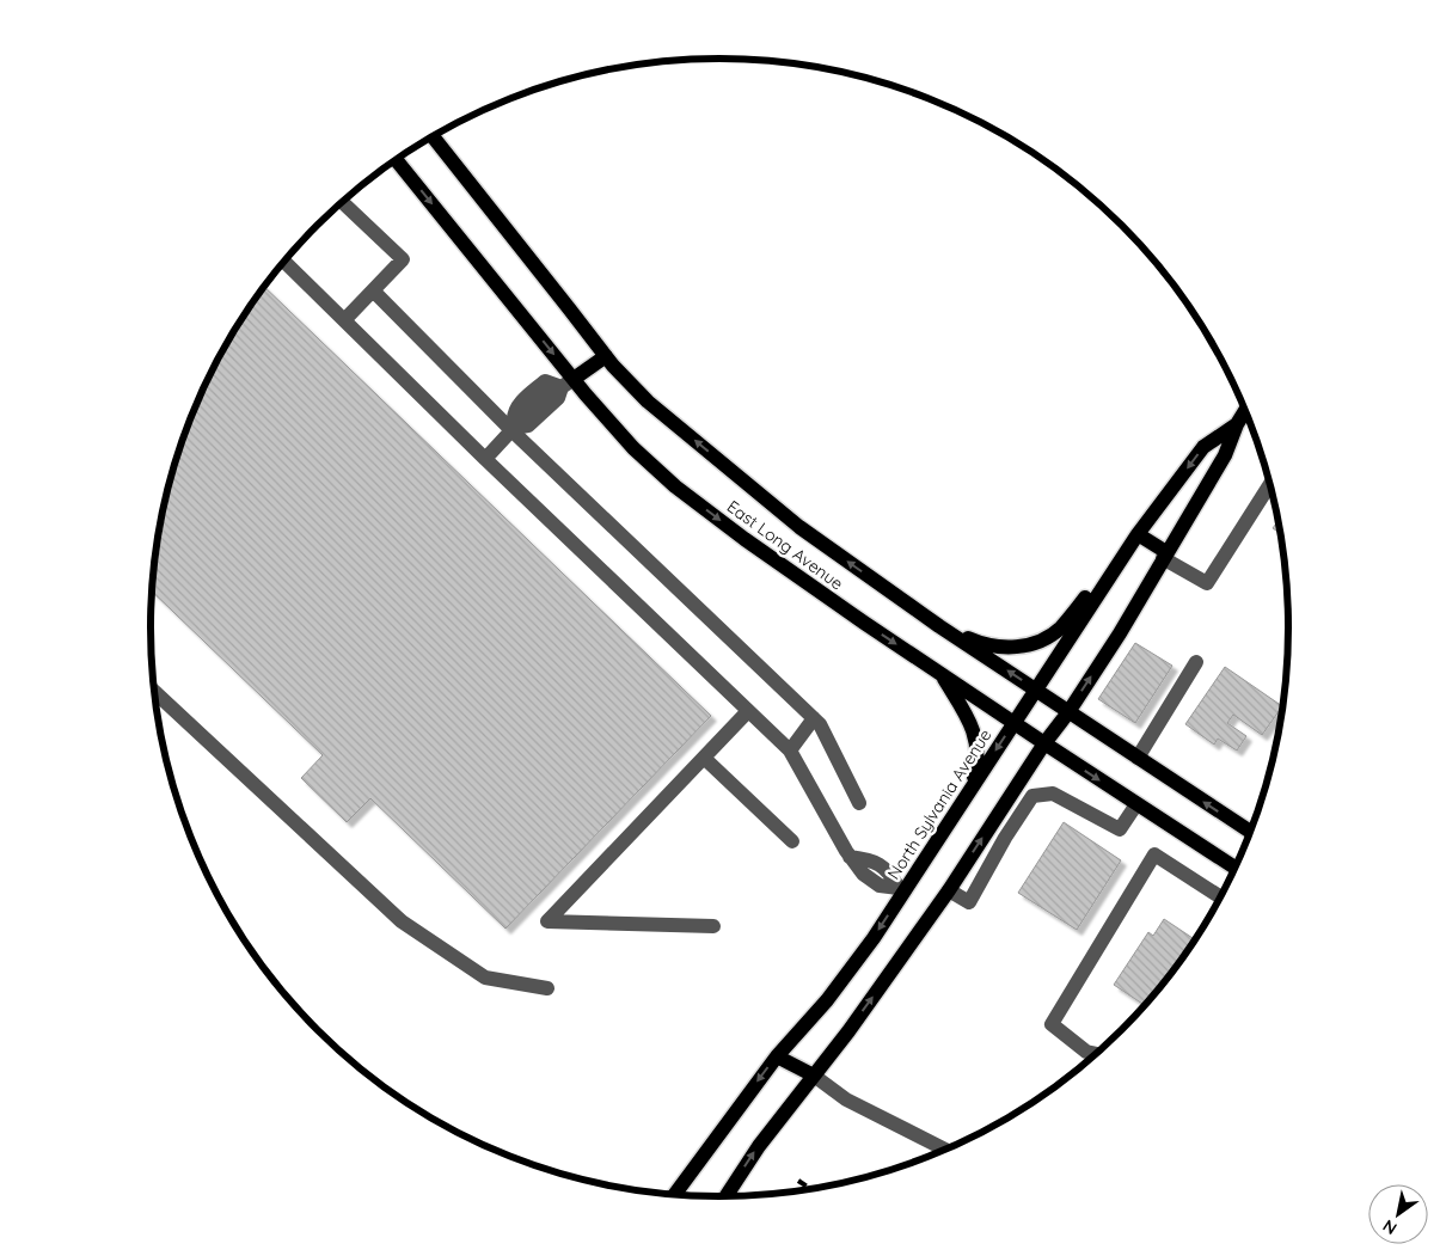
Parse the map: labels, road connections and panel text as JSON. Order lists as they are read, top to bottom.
{
  "streets": {
    "main road": ["East Long Avenue", "North Sylvania Avenue"]
  },
  "crossings": [
    ["East Long Avenue", "North Sylvania Avenue"]
  ],
  "north": "bottom left"
}
